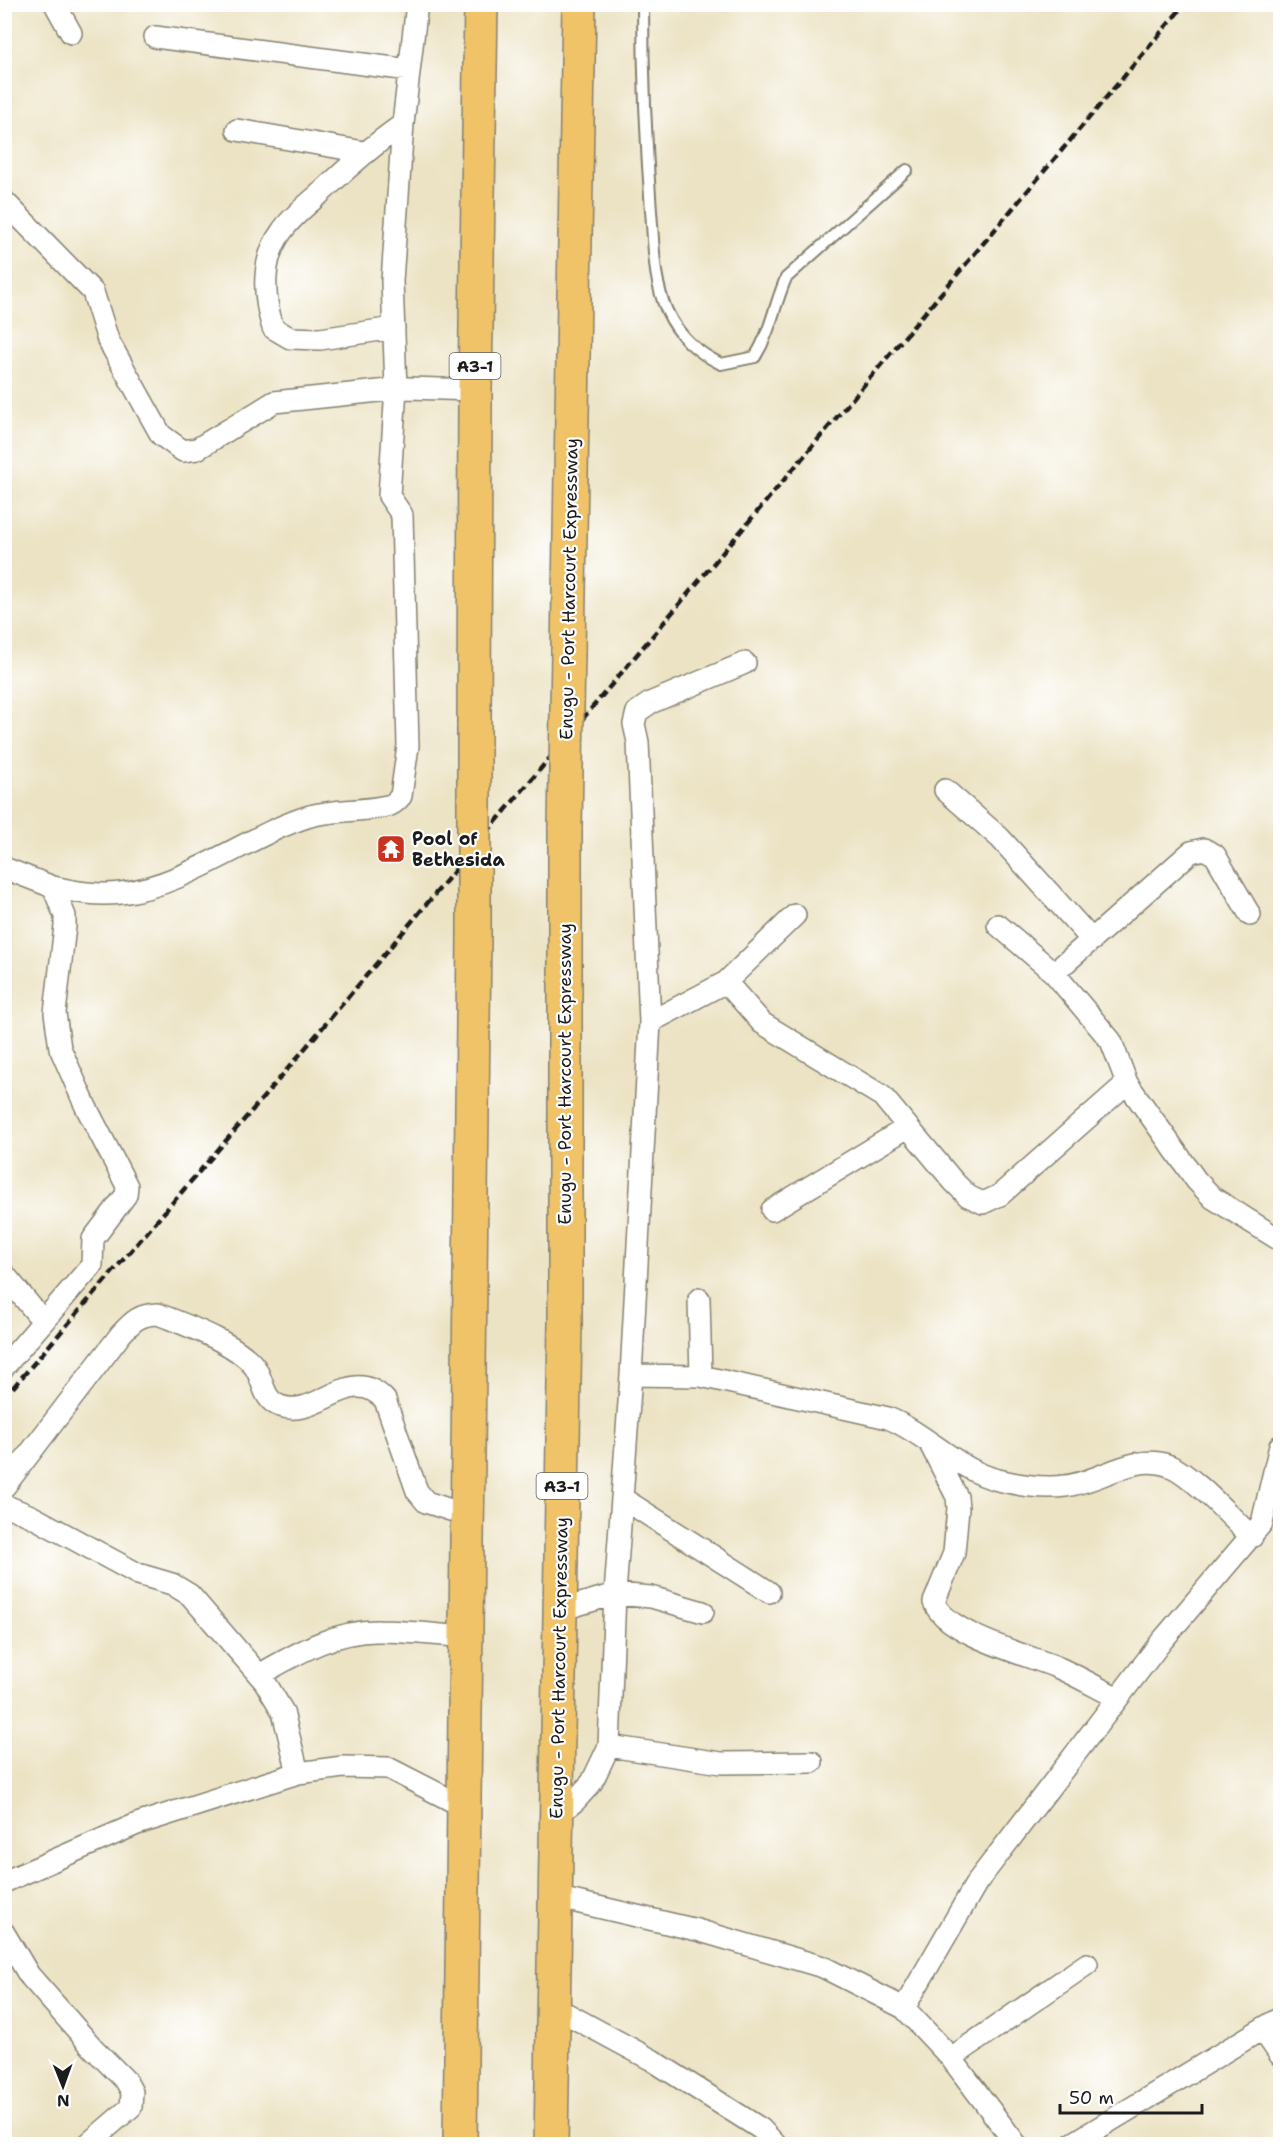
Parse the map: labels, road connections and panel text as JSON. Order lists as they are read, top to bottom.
{
  "streets": {
    "highway": ["A3-1", "Enugu - Port Harcourt Expressway"]
  },
  "places": {
    "temple": ["Pool of Bethesida"]
  },
  "scale_bar": "50 m",
  "north": "bottom"
}
